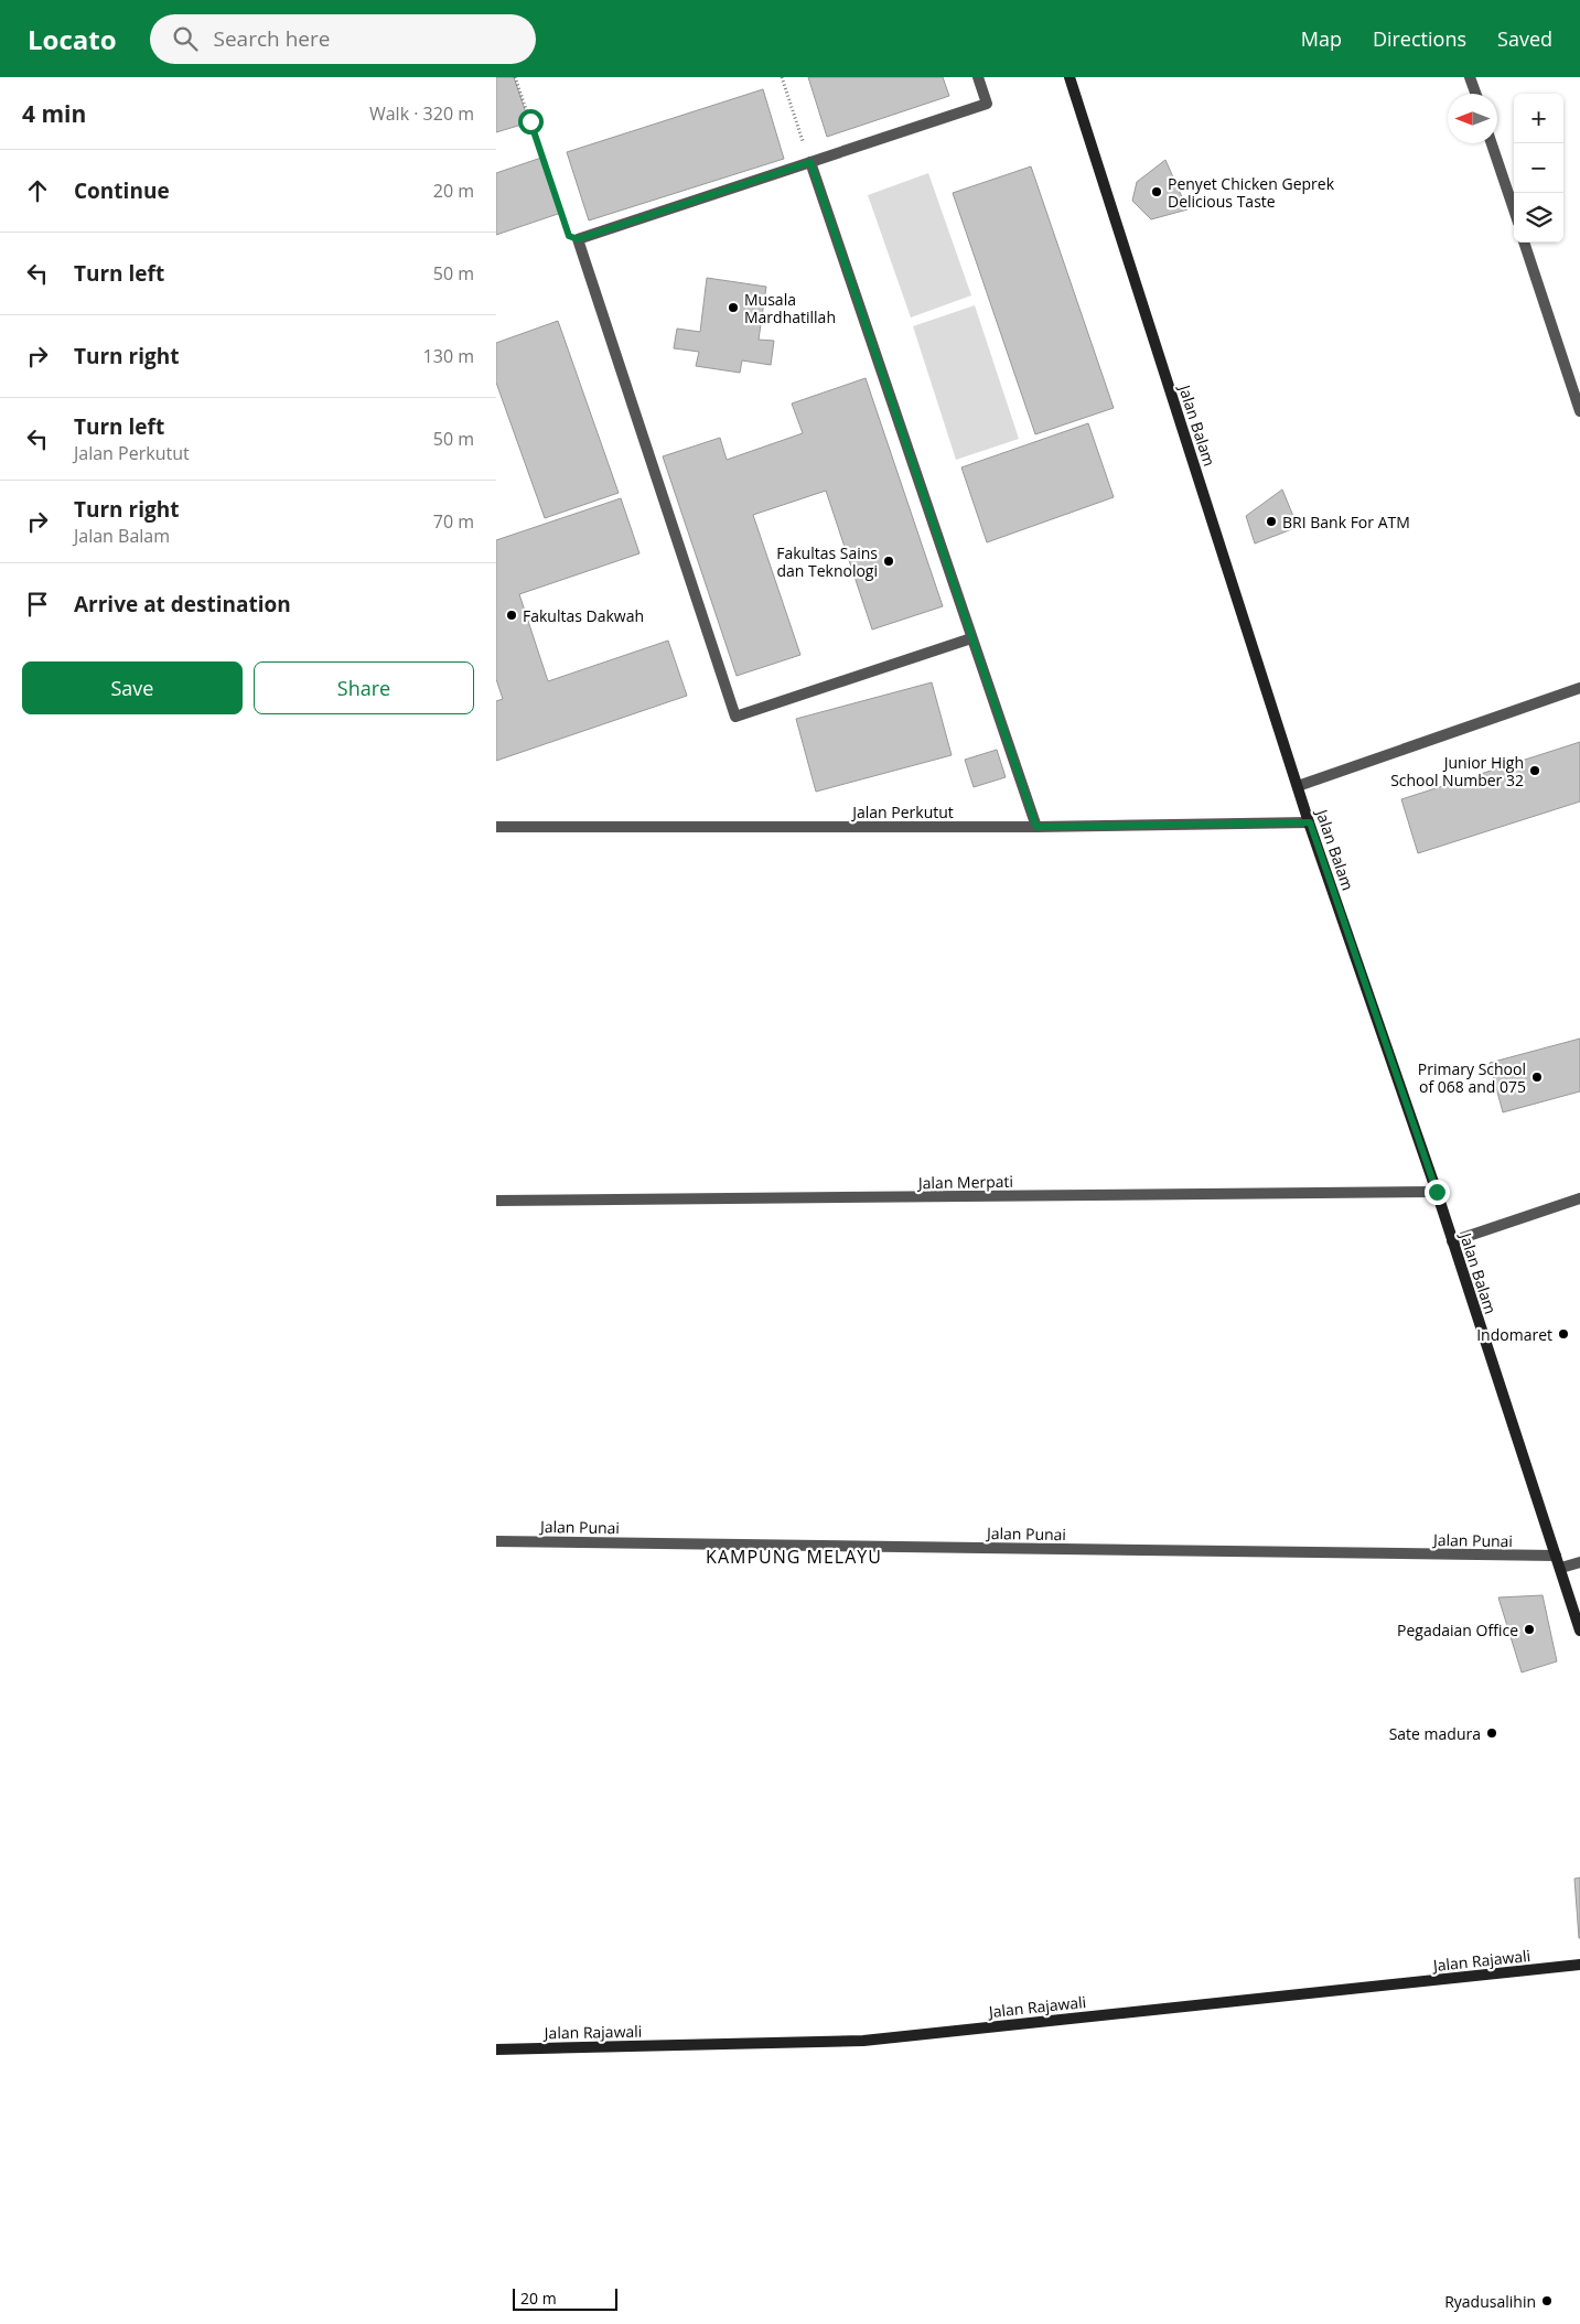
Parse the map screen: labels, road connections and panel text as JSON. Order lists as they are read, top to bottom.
{
  "streets": {
    "main road": ["Jalan Balam", "Jalan Rajawali"],
    "street": ["Jalan Perkutut", "Jalan Merpati", "Jalan Punai"]
  },
  "crossings": [
    ["Jalan Balam", "Jalan Perkutut"],
    ["Jalan Balam", "Jalan Merpati"],
    ["Jalan Balam", "Jalan Punai"]
  ],
  "districts": ["KAMPUNG MELAYU"],
  "places": [
    "Penyet Chicken Geprek Delicious Taste",
    "Musala Mardhatillah",
    "BRI Bank For ATM",
    "Fakultas Sains dan Teknologi",
    "Fakultas Dakwah",
    "Junior High School Number 32",
    "Primary School of 068 and 075",
    "Indomaret",
    "Pegadaian Office",
    "Sate madura",
    "Ryadusalihin"
  ],
  "scale_bar": "20 m",
  "north": "left",
  "page": {
    "header": "Locato",
    "search": "Search here",
    "nav": ["Map", "Directions", "Saved"],
    "heading": ["4 min", "Walk · 320 m"],
    "map_buttons": ["+", "−"],
    "list": [
      ["Continue", "20 m"],
      ["Turn left", "50 m"],
      ["Turn right", "130 m"],
      ["Turn left", "Jalan Perkutut", "50 m"],
      ["Turn right", "Jalan Balam", "70 m"],
      "Arrive at destination"
    ],
    "buttons": ["Save", "Share"],
    "scale": "20 m"
  }
}
